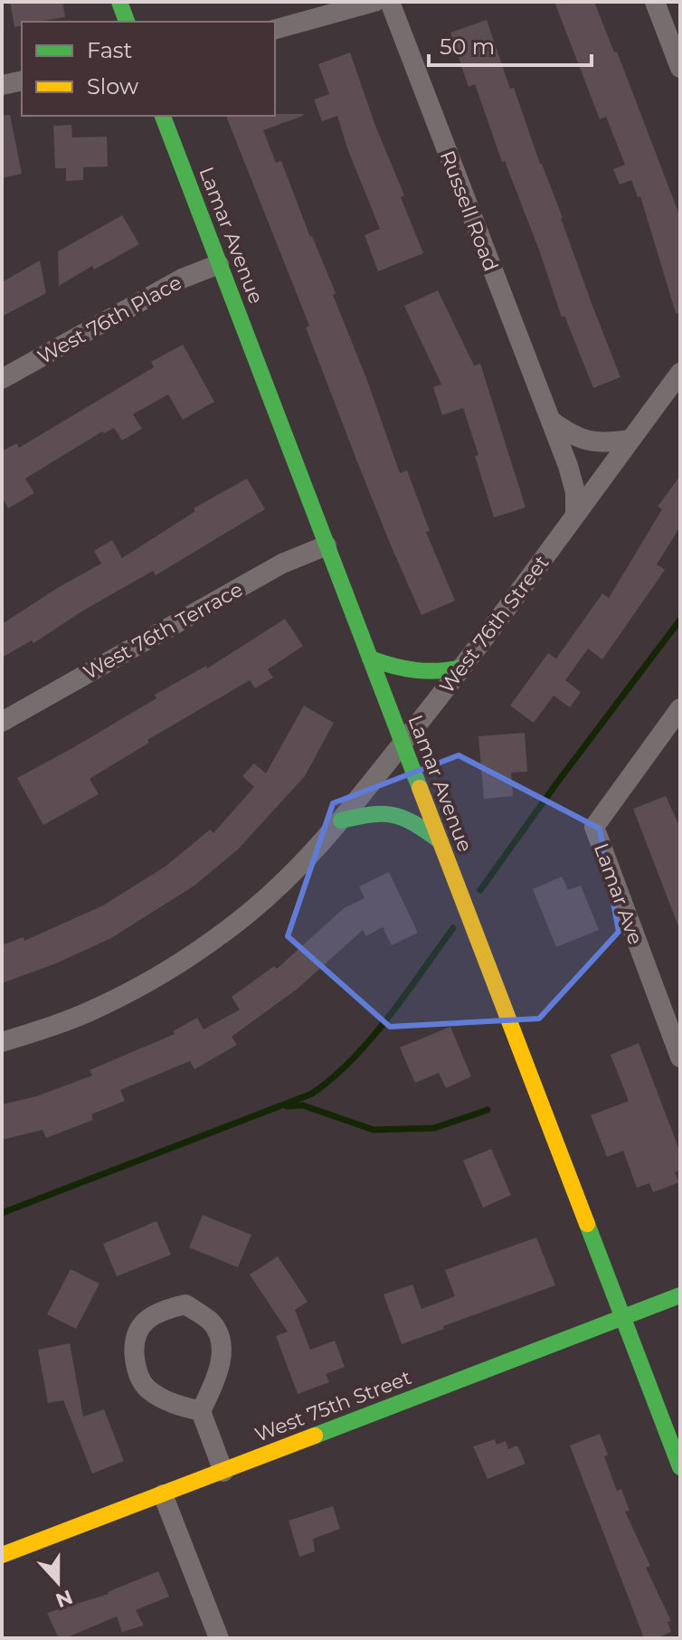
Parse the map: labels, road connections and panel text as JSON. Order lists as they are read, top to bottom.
{
  "streets": {
    "street": [
      "Russell Road",
      "Lamar Avenue",
      "West 76th Place",
      "West 76th Street",
      "West 76th Terrace",
      "Lamar Ave",
      "West 75th Street"
    ]
  },
  "crossings": [
    ["Russell Road", "West 76th Street"],
    ["Lamar Avenue", "West 76th Place"],
    ["Lamar Avenue", "West 76th Street"],
    ["Lamar Avenue", "West 76th Terrace"],
    ["Lamar Avenue", "West 75th Street"]
  ],
  "legend": ["Fast", "Slow"],
  "scale_bar": "50 m",
  "north": "bottom"
}
